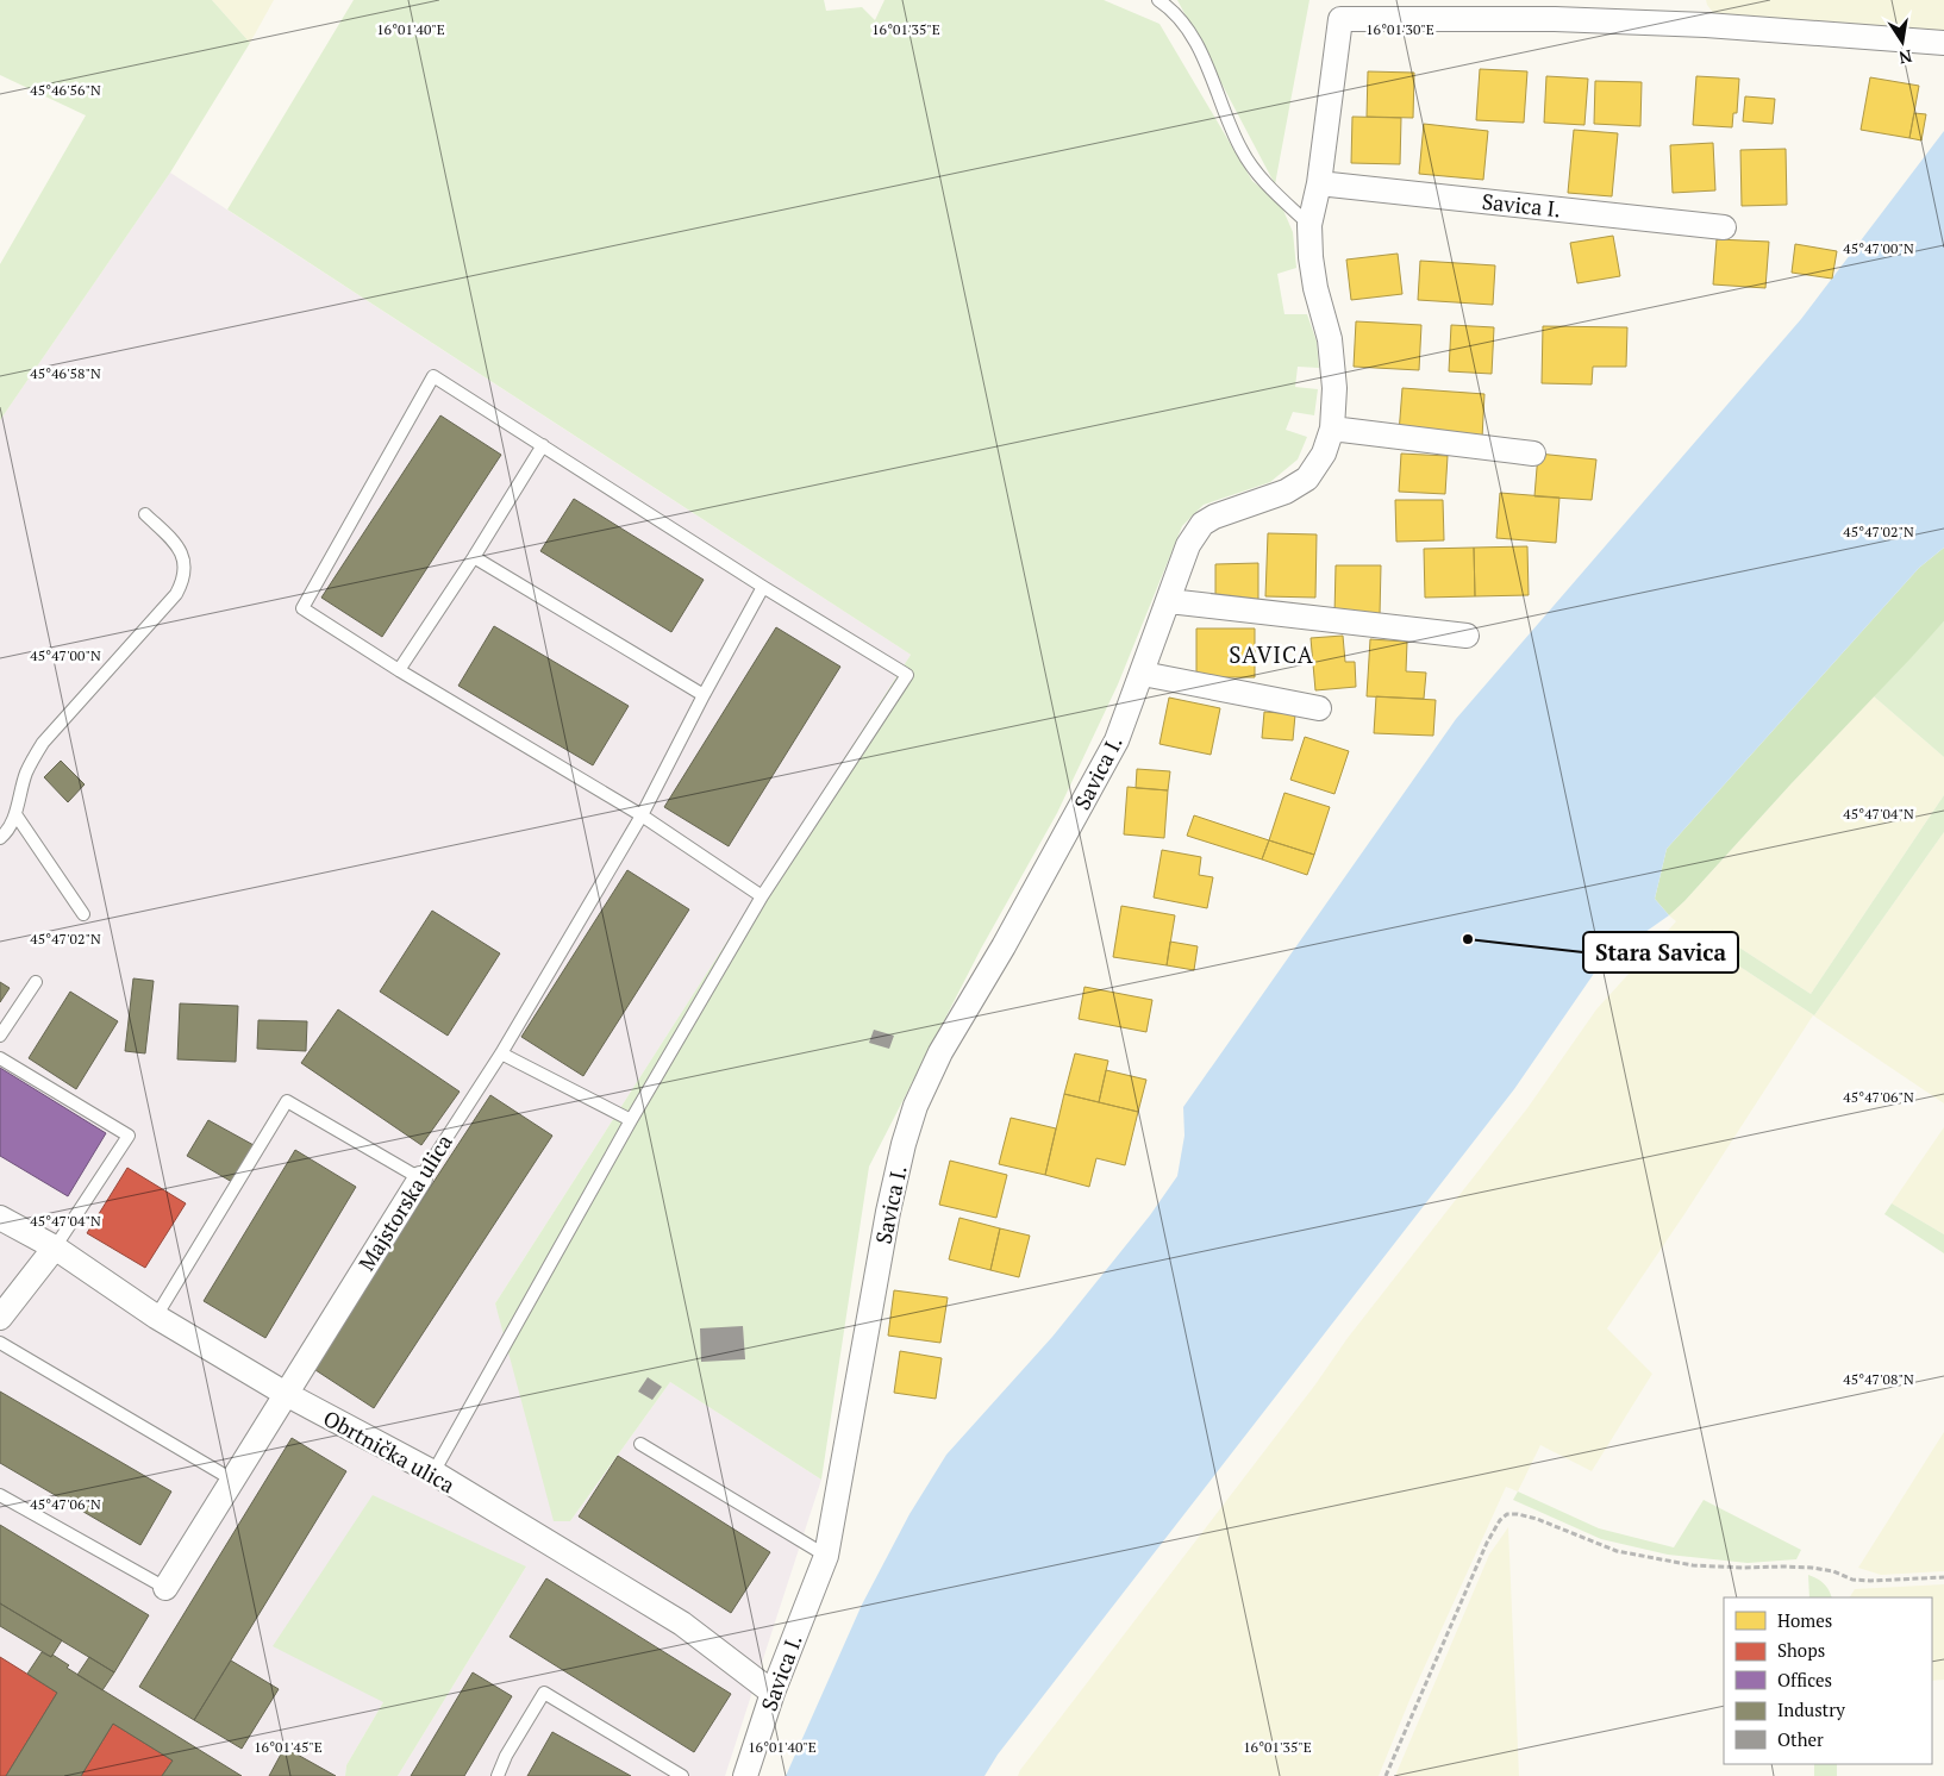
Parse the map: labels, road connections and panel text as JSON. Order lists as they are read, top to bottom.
{
  "streets": {
    "street": ["Savica I.", "Majstorska ulica", "Obrtnička ulica"]
  },
  "crossings": [
    ["Savica I.", "Obrtnička ulica"],
    ["Majstorska ulica", "Obrtnička ulica"]
  ],
  "districts": ["SAVICA"],
  "places": ["Stara Savica"],
  "legend": [
    "Homes",
    "Shops",
    "Offices",
    "Industry",
    "Other"
  ],
  "north": "bottom",
  "coordinates": [
    "16°01'40\"E",
    "16°01'35\"E",
    "16°01'30\"E",
    "45°46'56\"N",
    "45°47'00\"N",
    "45°46'58\"N",
    "45°47'02\"N",
    "45°47'04\"N",
    "45°47'06\"N",
    "45°47'08\"N",
    "16°01'45\"E"
  ]
}
